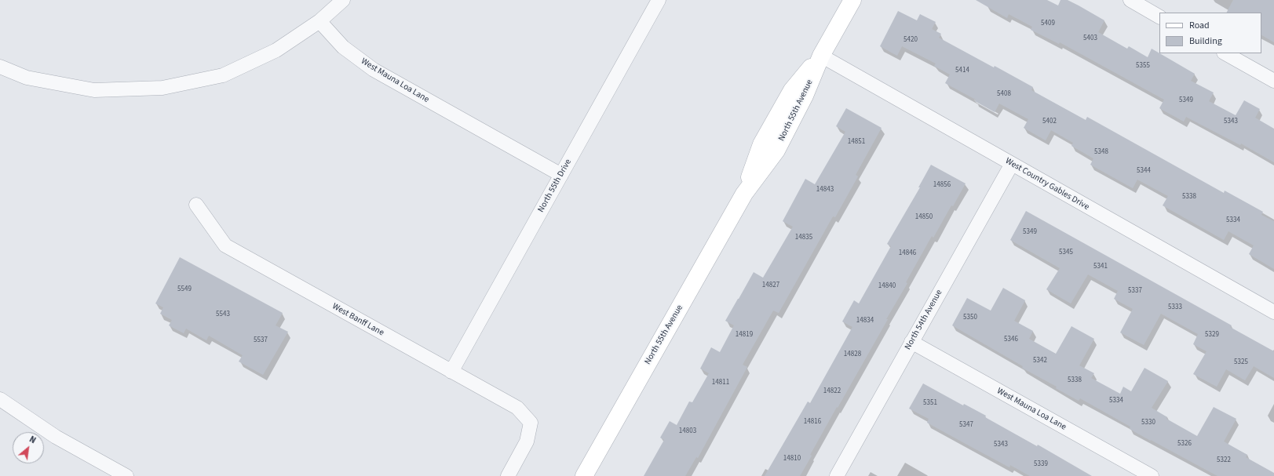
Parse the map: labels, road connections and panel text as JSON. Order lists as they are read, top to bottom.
{
  "streets": {
    "street": [
      "West Mauna Loa Lane",
      "North 55th Avenue",
      "West Country Gables Drive",
      "North 55th Drive",
      "West Banff Lane",
      "North 54th Avenue"
    ]
  },
  "crossings": [
    ["West Mauna Loa Lane", "North 55th Drive"],
    ["West Mauna Loa Lane", "North 54th Avenue"],
    ["North 55th Avenue", "West Country Gables Drive"],
    ["West Country Gables Drive", "North 54th Avenue"],
    ["North 55th Drive", "West Banff Lane"]
  ],
  "house_numbers": [
    "5409",
    "5403",
    "5420",
    "5355",
    "5414",
    "5408",
    "5349",
    "5402",
    "5343",
    "14851",
    "5348",
    "5344",
    "14856",
    "14843",
    "5338",
    "14850",
    "5334",
    "5349",
    "14835",
    "5345",
    "14846",
    "5341",
    "14827",
    "14840",
    "5549",
    "5337",
    "5333",
    "5543",
    "5350",
    "14834",
    "14819",
    "5329",
    "5346",
    "5537",
    "14828",
    "5342",
    "5325",
    "5338",
    "14811",
    "14822",
    "5334",
    "5351",
    "14816",
    "5330",
    "5347",
    "14803",
    "5326",
    "5343",
    "14810",
    "5322",
    "5339"
  ],
  "legend": ["Road", "Building"],
  "north": "top right"
}
